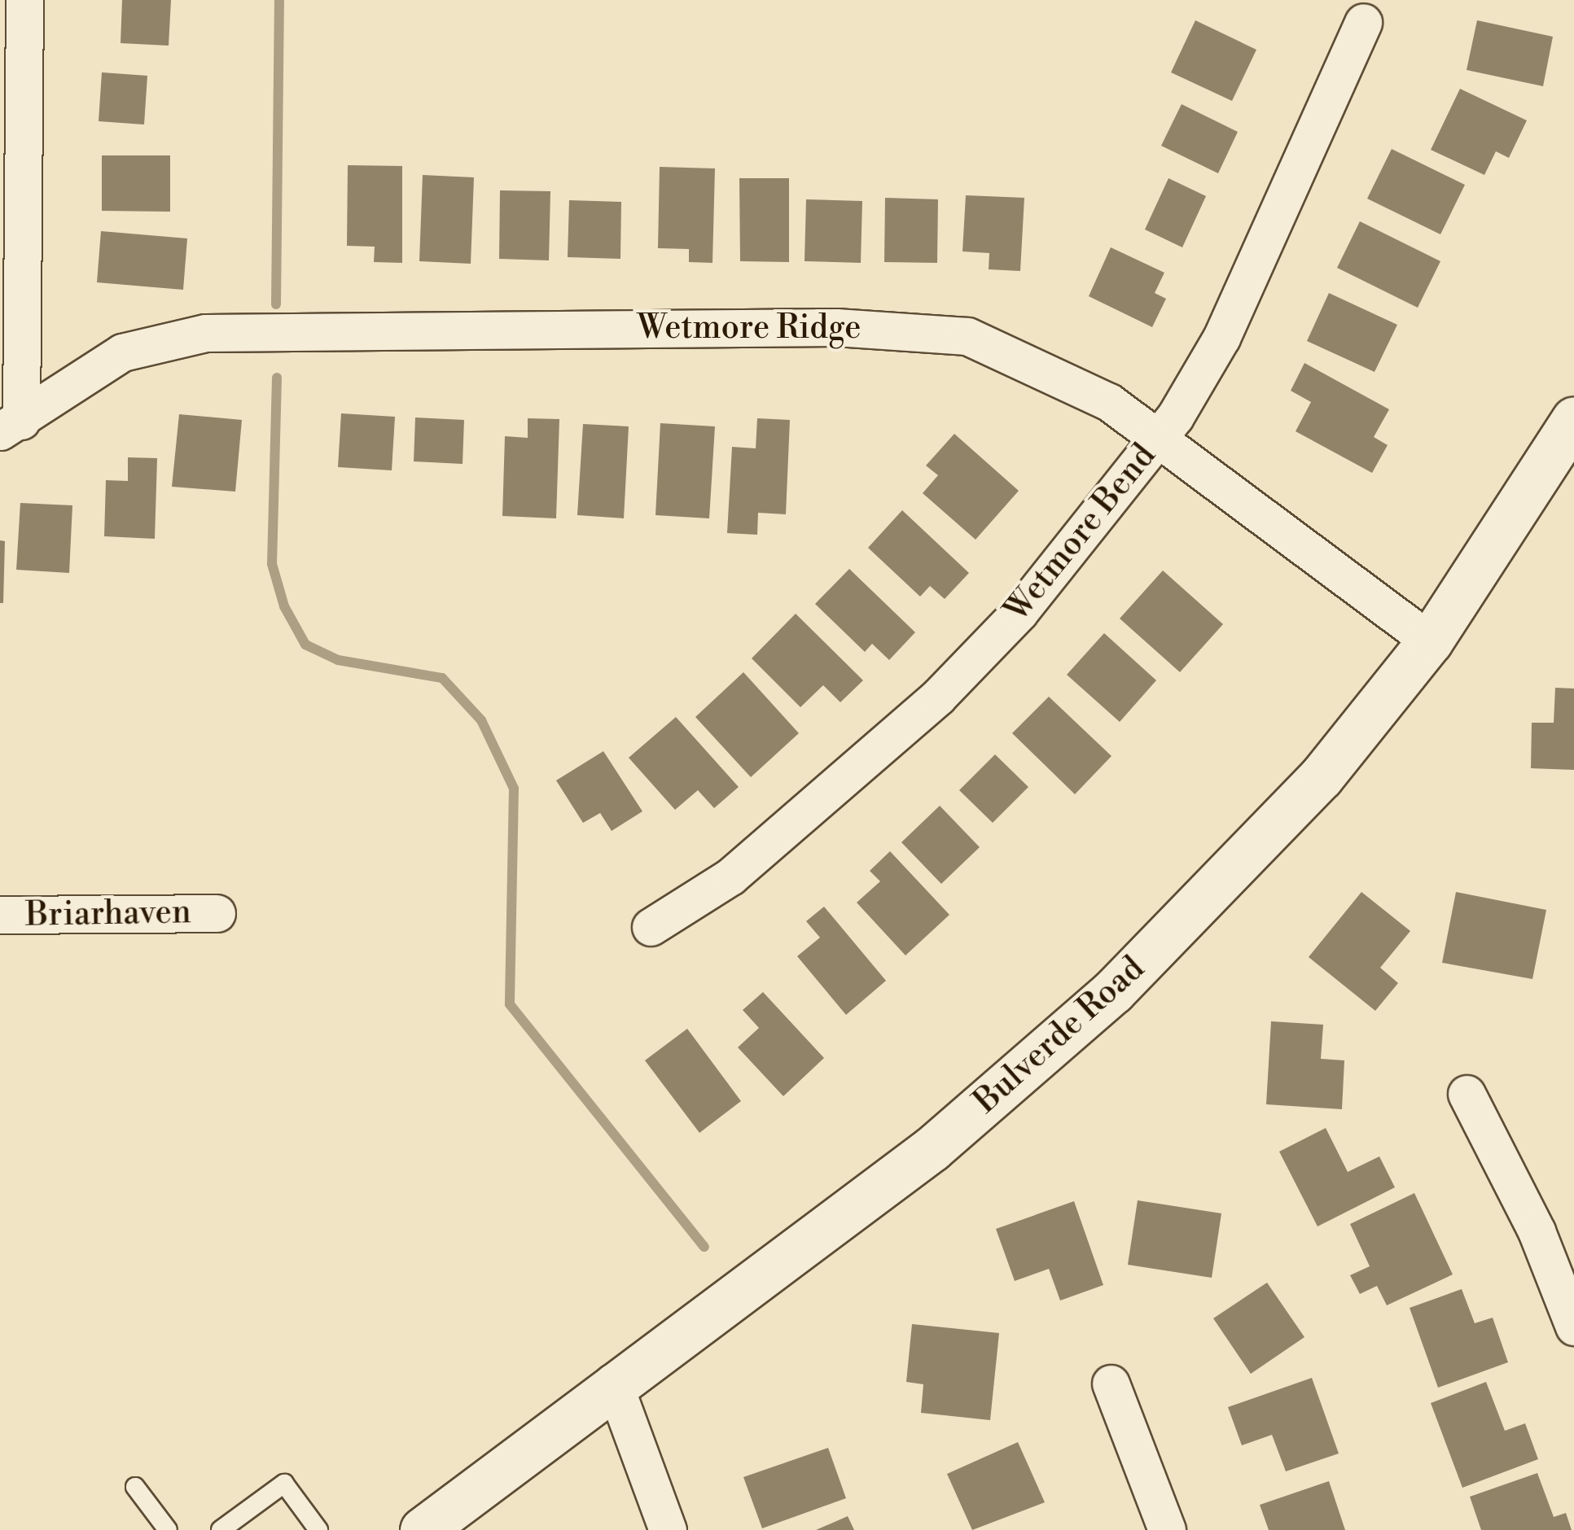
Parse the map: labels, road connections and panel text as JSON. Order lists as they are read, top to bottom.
{
  "streets": {
    "main road": ["Bulverde Road"],
    "street": ["Wetmore Ridge", "Wetmore Bend", "Briarhaven"]
  },
  "crossings": [
    ["Wetmore Ridge", "Wetmore Bend"],
    ["Wetmore Ridge", "Bulverde Road"]
  ]
}
